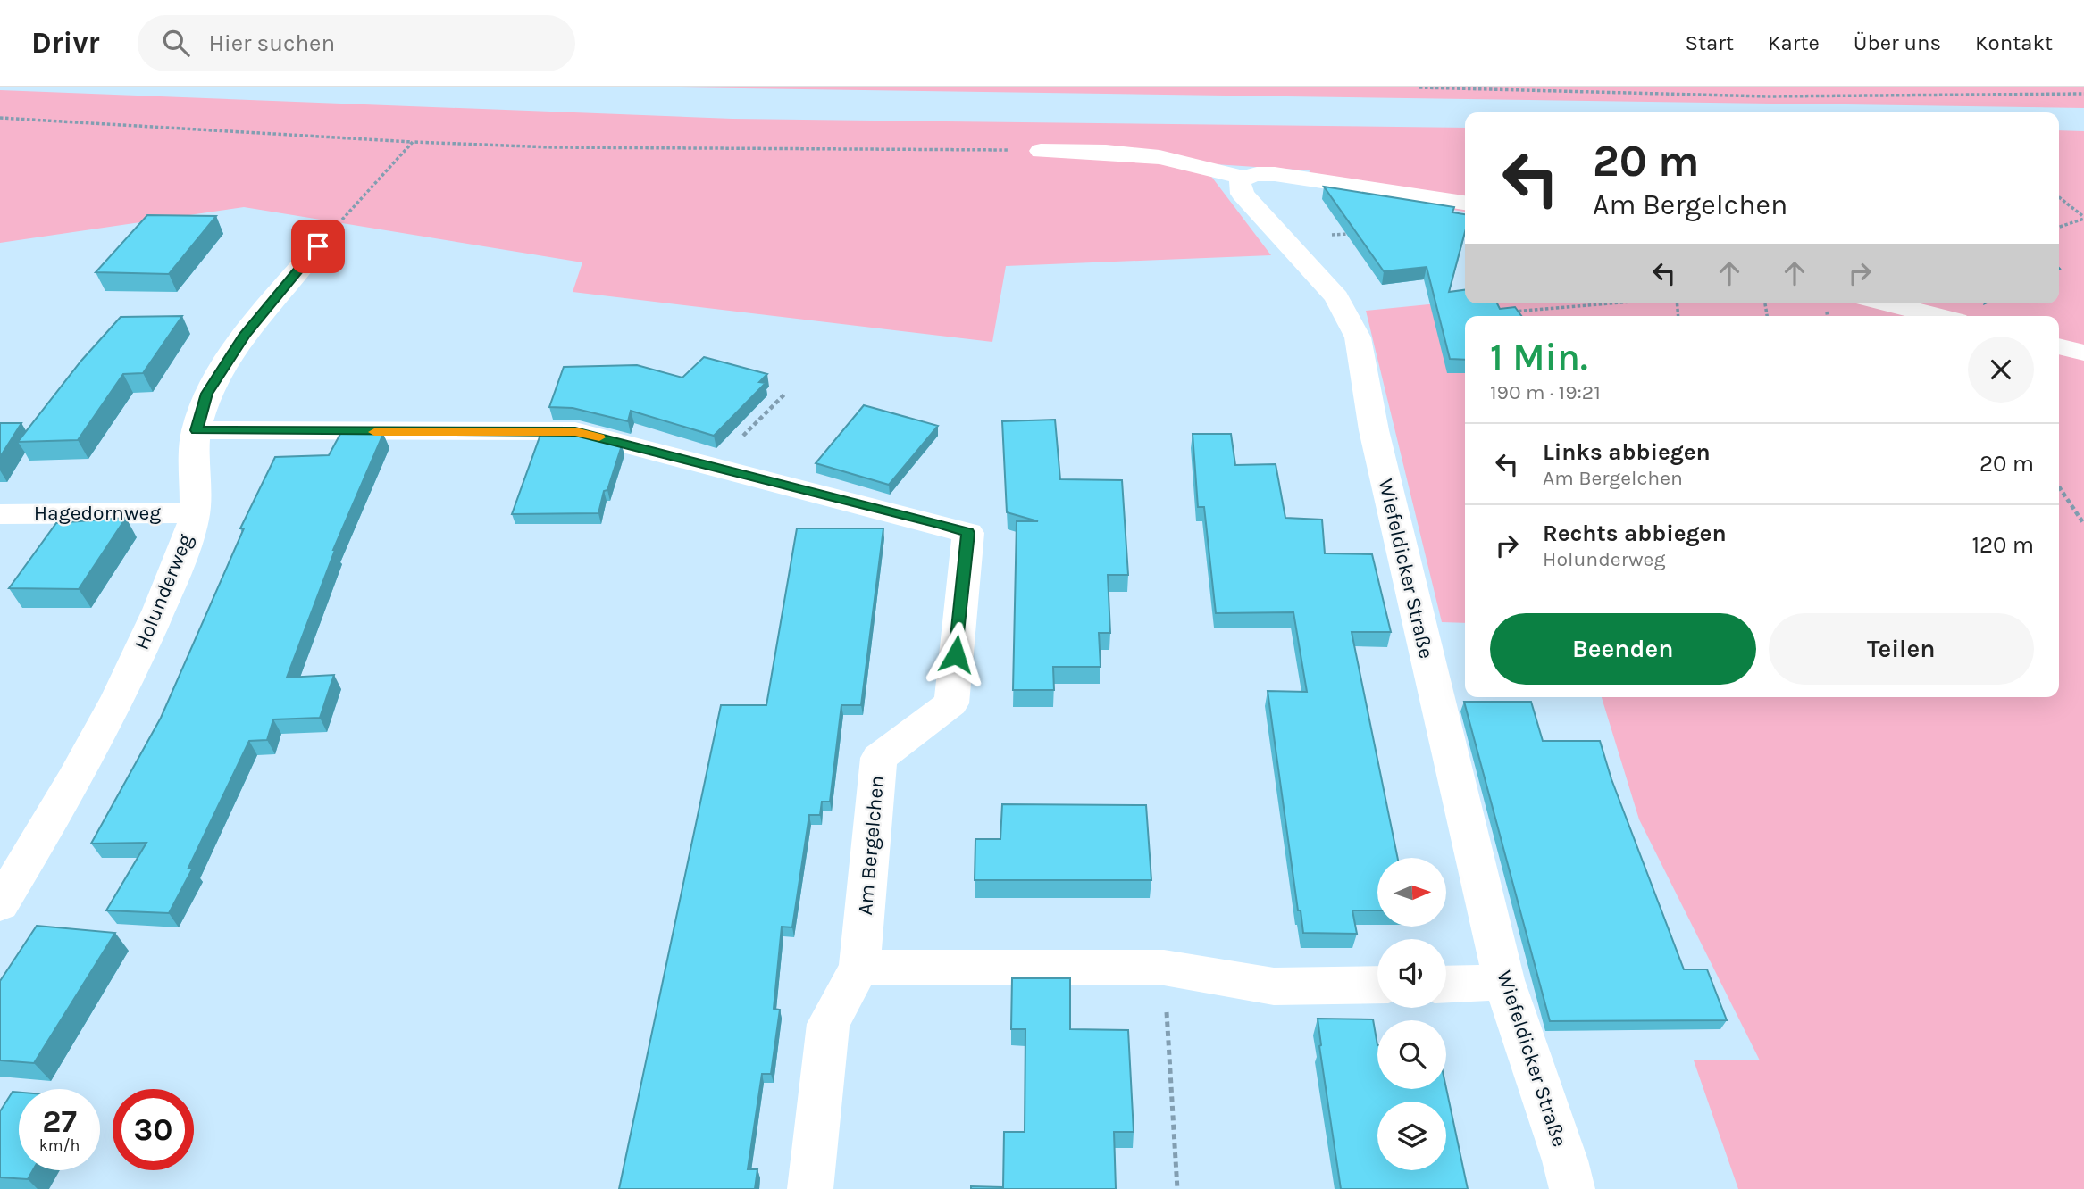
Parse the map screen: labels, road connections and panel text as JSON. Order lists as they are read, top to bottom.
{
  "streets": {
    "street": [
      "Hagedornweg",
      "Wiefeldicker Straße",
      "Holunderweg",
      "Am Bergelchen"
    ]
  },
  "crossings": [
    ["Hagedornweg", "Holunderweg"],
    ["Holunderweg", "Am Bergelchen"]
  ],
  "north": "right",
  "page": {
    "header": "Drivr",
    "search": "Hier suchen",
    "nav": [
      "Start",
      "Karte",
      "Über uns",
      "Kontakt"
    ],
    "turn": ["20 m", "Am Bergelchen"],
    "heading": ["1 Min.", "190 m · 19:21"],
    "list": [
      {
        "name": "Links abbiegen",
        "note": "Am Bergelchen",
        "value": "20 m"
      },
      {
        "name": "Rechts abbiegen",
        "note": "Holunderweg",
        "value": "120 m"
      }
    ],
    "buttons": ["Beenden", "Teilen"],
    "speed": "27 km/h",
    "limit": "30"
  }
}
